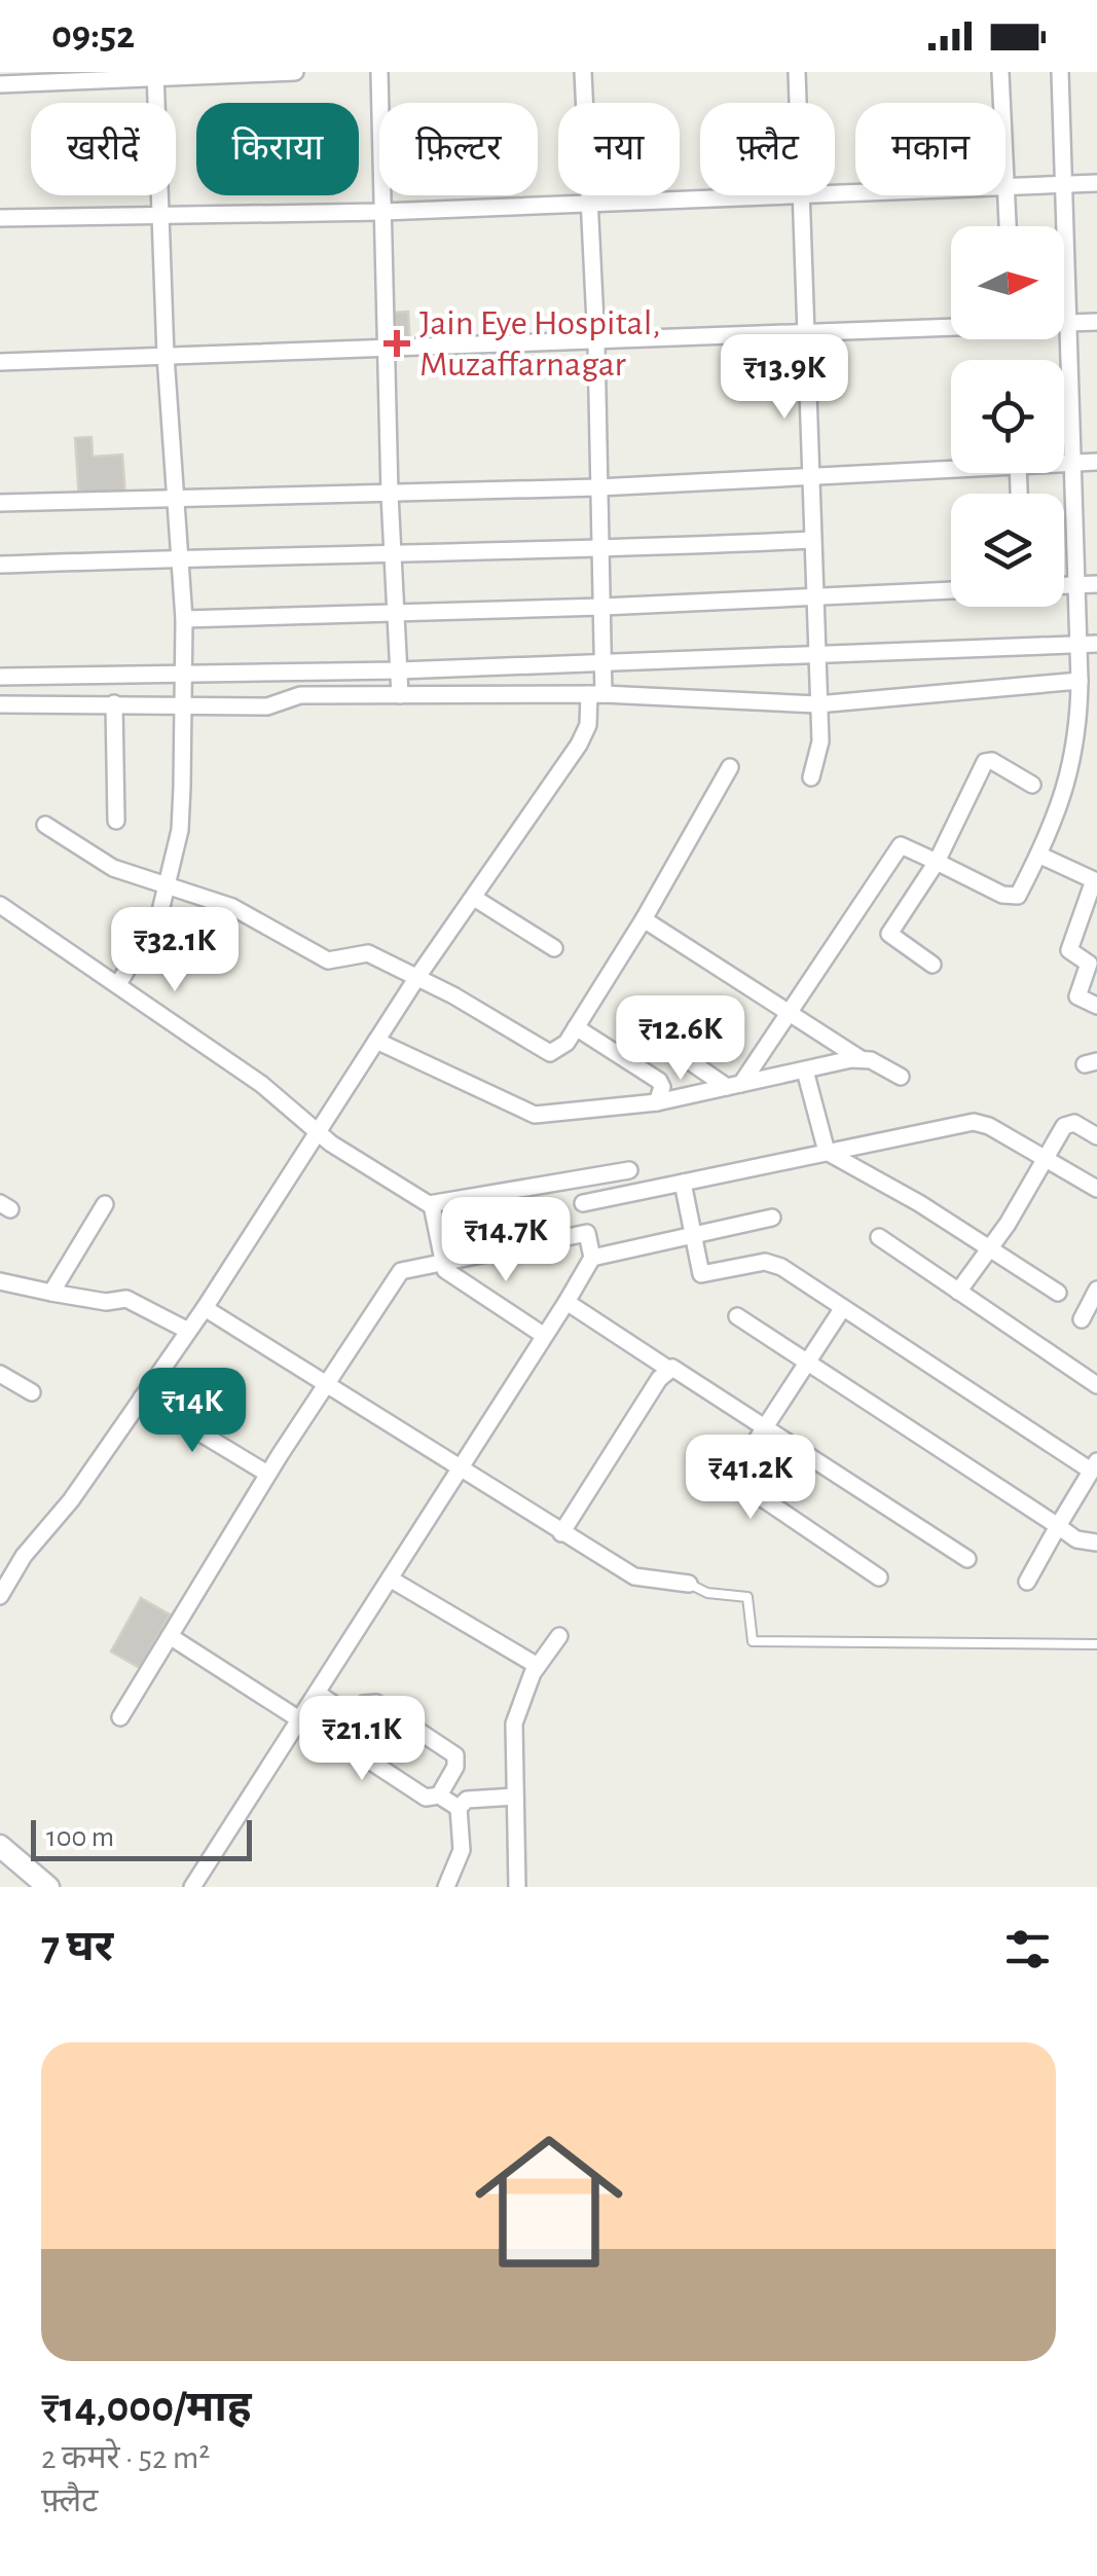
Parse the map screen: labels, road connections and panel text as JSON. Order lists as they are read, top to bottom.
{
  "places": {
    "health": ["Jain Eye Hospital, Muzaffarnagar"]
  },
  "scale_bar": "100 m",
  "north": "right",
  "page": {
    "status": "09:52",
    "chip": [
      "खरीदें",
      "किराया",
      "फ़िल्टर",
      "नया",
      "फ़्लैट",
      "मकान"
    ],
    "price": [
      "₹13.9K",
      "₹32.1K",
      "₹12.6K",
      "₹14.7K",
      "₹14K",
      "₹41.2K",
      "₹21.1K"
    ],
    "scale": "100 m",
    "heading": "7 घर",
    "list": [
      {
        "name": "₹14,000/माह",
        "note": "2 कमरे · 52 m² · फ़्लैट"
      }
    ]
  }
}
